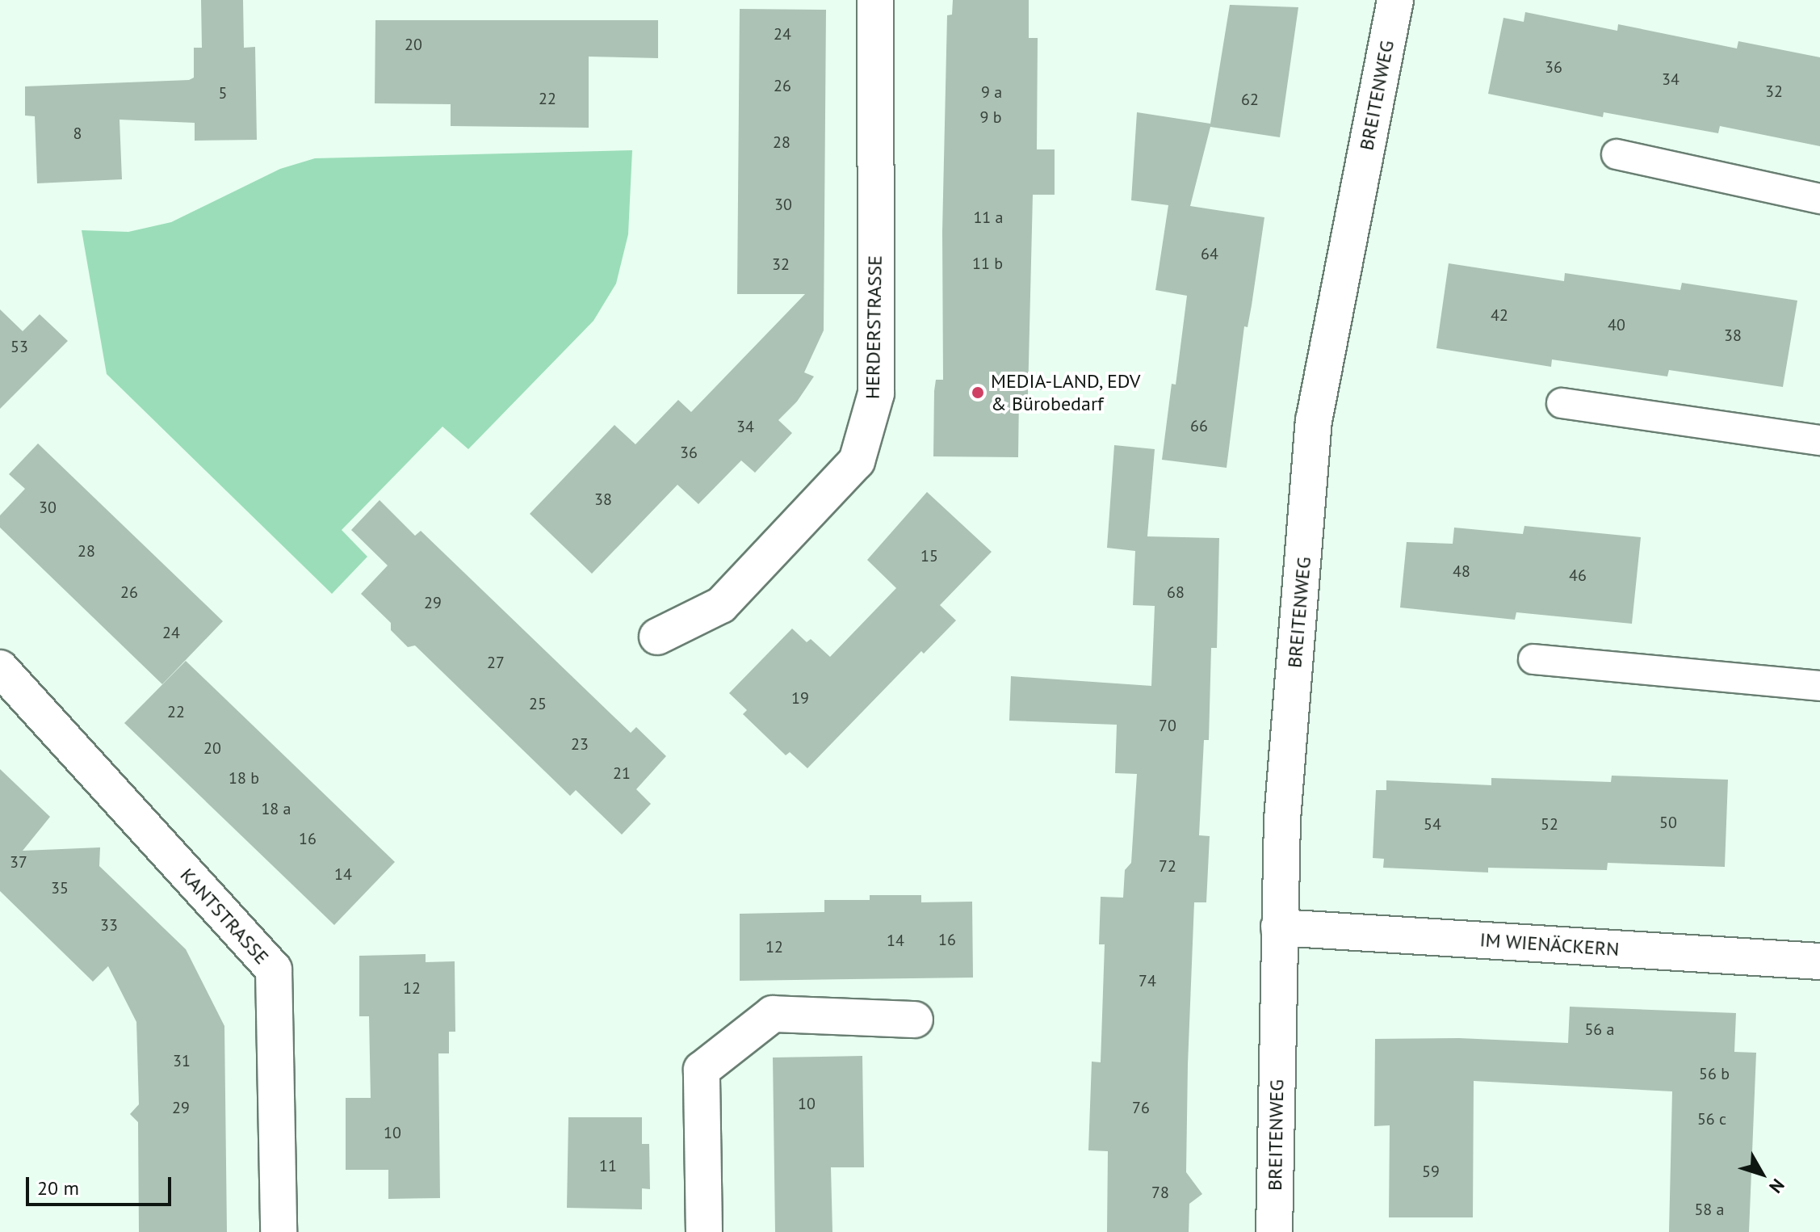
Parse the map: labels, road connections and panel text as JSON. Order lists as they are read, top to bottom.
{
  "streets": {
    "street": [
      "BREITENWEG",
      "HERDERSTRASSE",
      "KANTSTRASSE",
      "IM WIENÄCKERN"
    ]
  },
  "crossings": [
    ["BREITENWEG", "IM WIENÄCKERN"]
  ],
  "places": ["MEDIA-LAND, EDV & Bürobedarf"],
  "house_numbers": [
    "24",
    "20",
    "36",
    "34",
    "26",
    "32",
    "9 a",
    "5",
    "22",
    "62",
    "9 b",
    "8",
    "28",
    "30",
    "11 a",
    "64",
    "11 b",
    "32",
    "42",
    "40",
    "38",
    "53",
    "66",
    "34",
    "36",
    "38",
    "30",
    "28",
    "15",
    "48",
    "46",
    "26",
    "68",
    "29",
    "24",
    "27",
    "19",
    "25",
    "22",
    "70",
    "23",
    "20",
    "21",
    "18 b",
    "18 a",
    "50",
    "54",
    "52",
    "16",
    "37",
    "72",
    "14",
    "35",
    "33",
    "16",
    "14",
    "12",
    "74",
    "12",
    "56 a",
    "31",
    "56 b",
    "10",
    "29",
    "76",
    "56 c",
    "10",
    "11",
    "59",
    "78",
    "58 a"
  ],
  "scale_bar": "20 m",
  "north": "bottom right"
}
